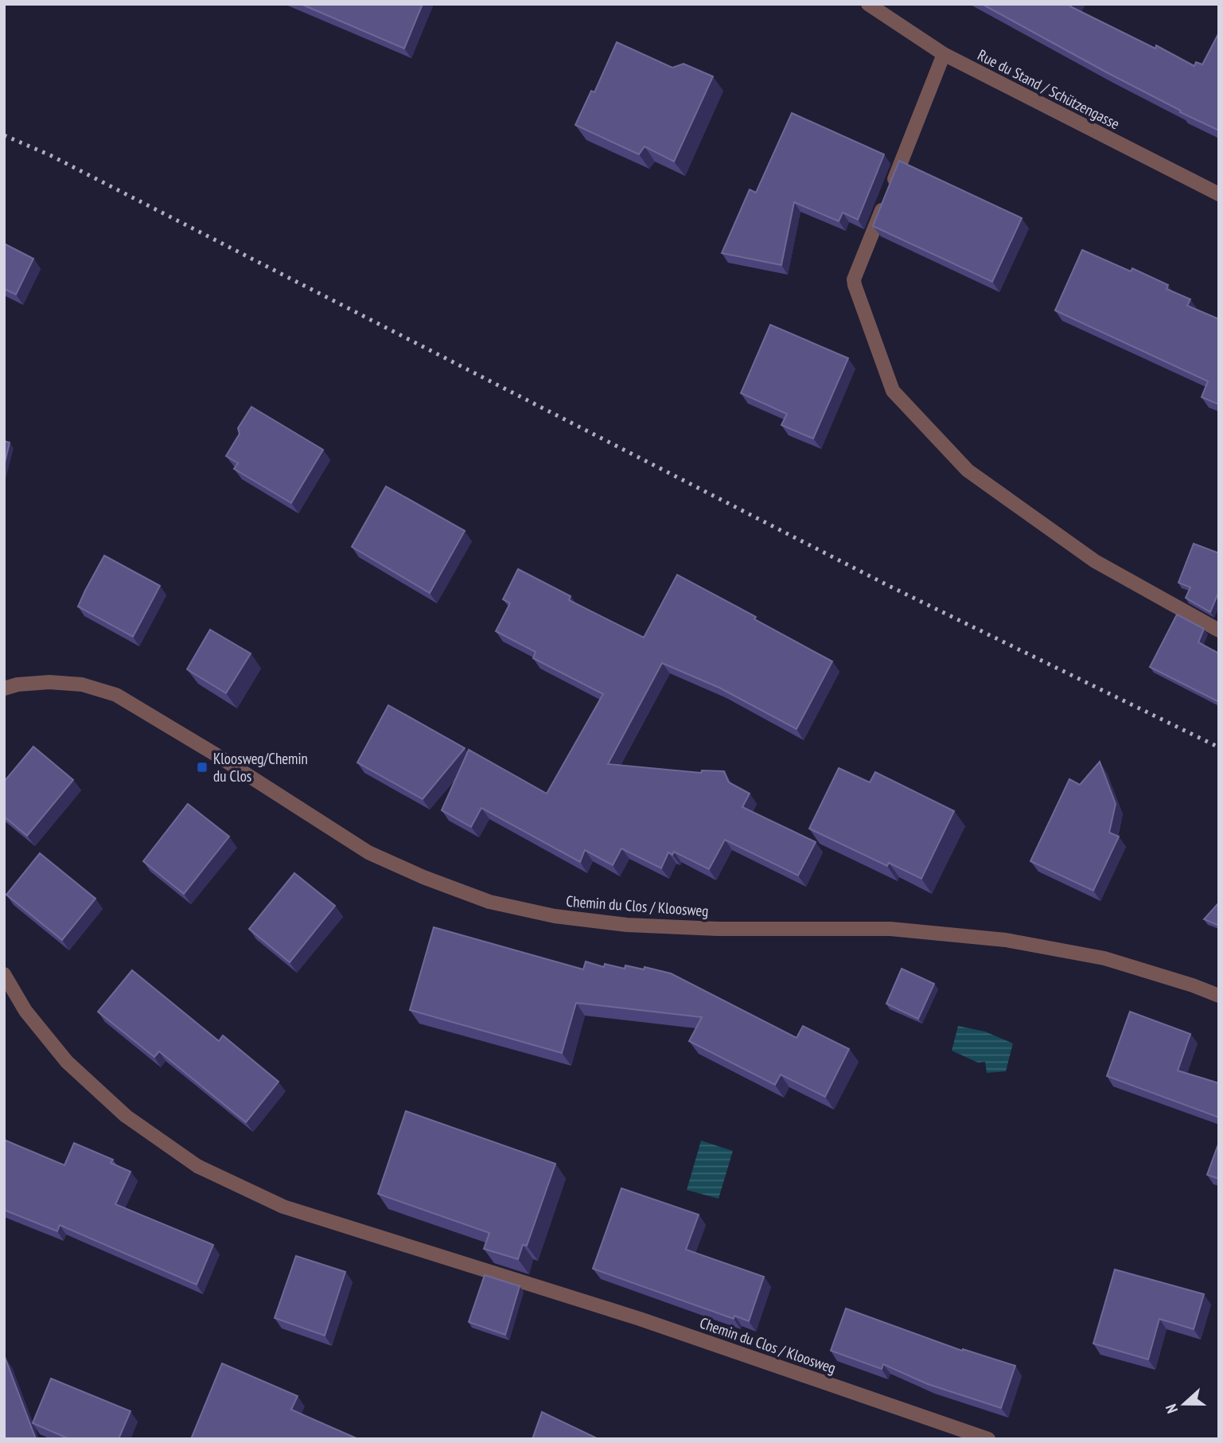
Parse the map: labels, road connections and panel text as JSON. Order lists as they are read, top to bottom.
{
  "streets": {
    "street": ["Rue du Stand / Schützengasse", "Chemin du Clos / Kloosweg"]
  },
  "places": {
    "transit": ["Kloosweg/Chemin du Clos"]
  },
  "north": "left"
}
